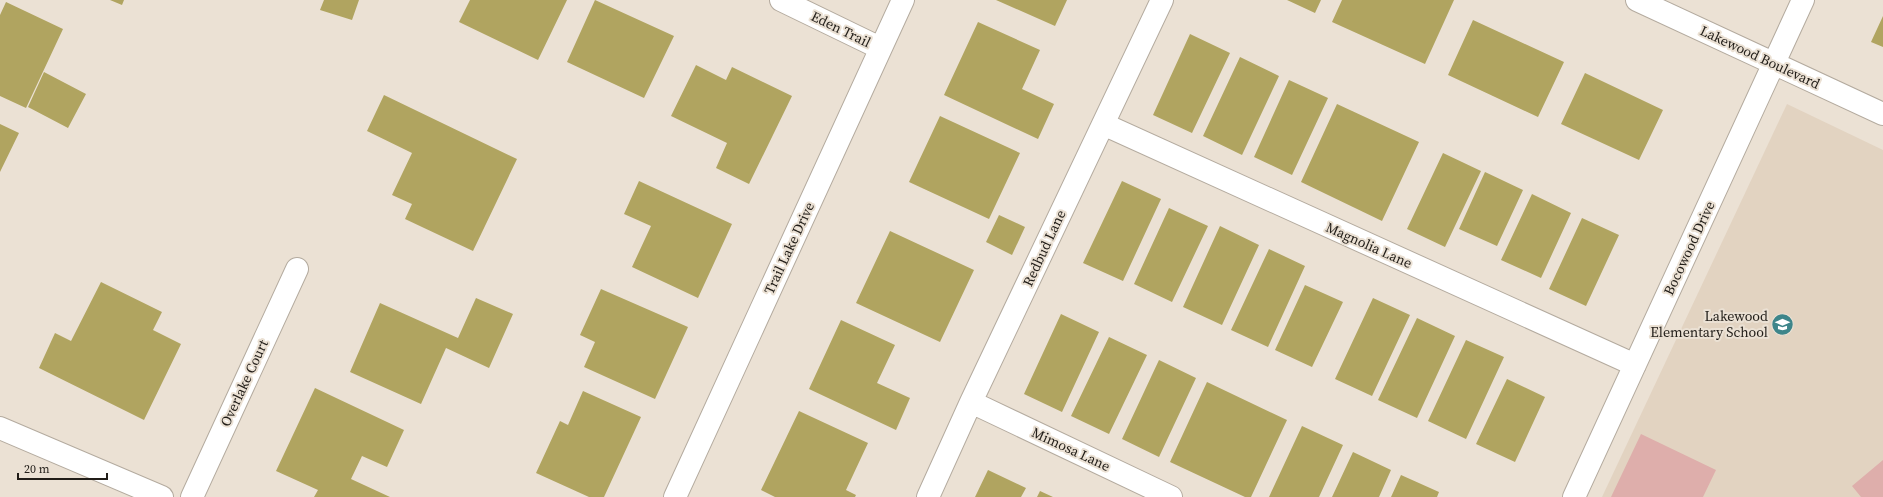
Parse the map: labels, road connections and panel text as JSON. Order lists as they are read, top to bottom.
{
  "streets": {
    "street": [
      "Eden Trail",
      "Lakewood Boulevard",
      "Magnolia Lane",
      "Trail Lake Drive",
      "Redbud Lane",
      "Bocowood Drive",
      "Overlake Court",
      "Mimosa Lane"
    ]
  },
  "crossings": [
    ["Eden Trail", "Trail Lake Drive"],
    ["Lakewood Boulevard", "Bocowood Drive"],
    ["Magnolia Lane", "Redbud Lane"],
    ["Magnolia Lane", "Bocowood Drive"],
    ["Redbud Lane", "Mimosa Lane"]
  ],
  "places": {
    "school or university": ["Lakewood Elementary School"]
  },
  "scale_bar": "20 m"
}
